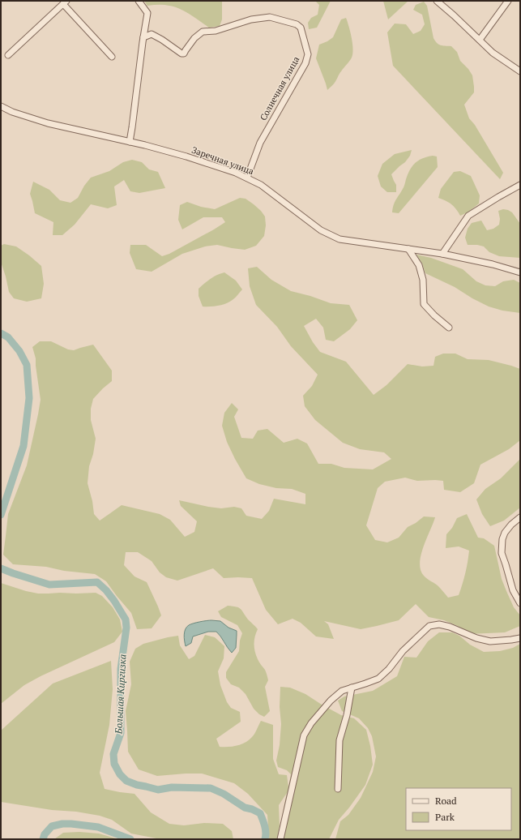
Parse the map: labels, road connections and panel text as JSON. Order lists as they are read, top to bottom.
{
  "streets": {
    "street": ["Солнечная улица", "Заречная улица"]
  },
  "crossings": [
    ["Солнечная улица", "Заречная улица"]
  ],
  "water": ["Большая Киргизка"],
  "legend": ["Road", "Park"]
}
